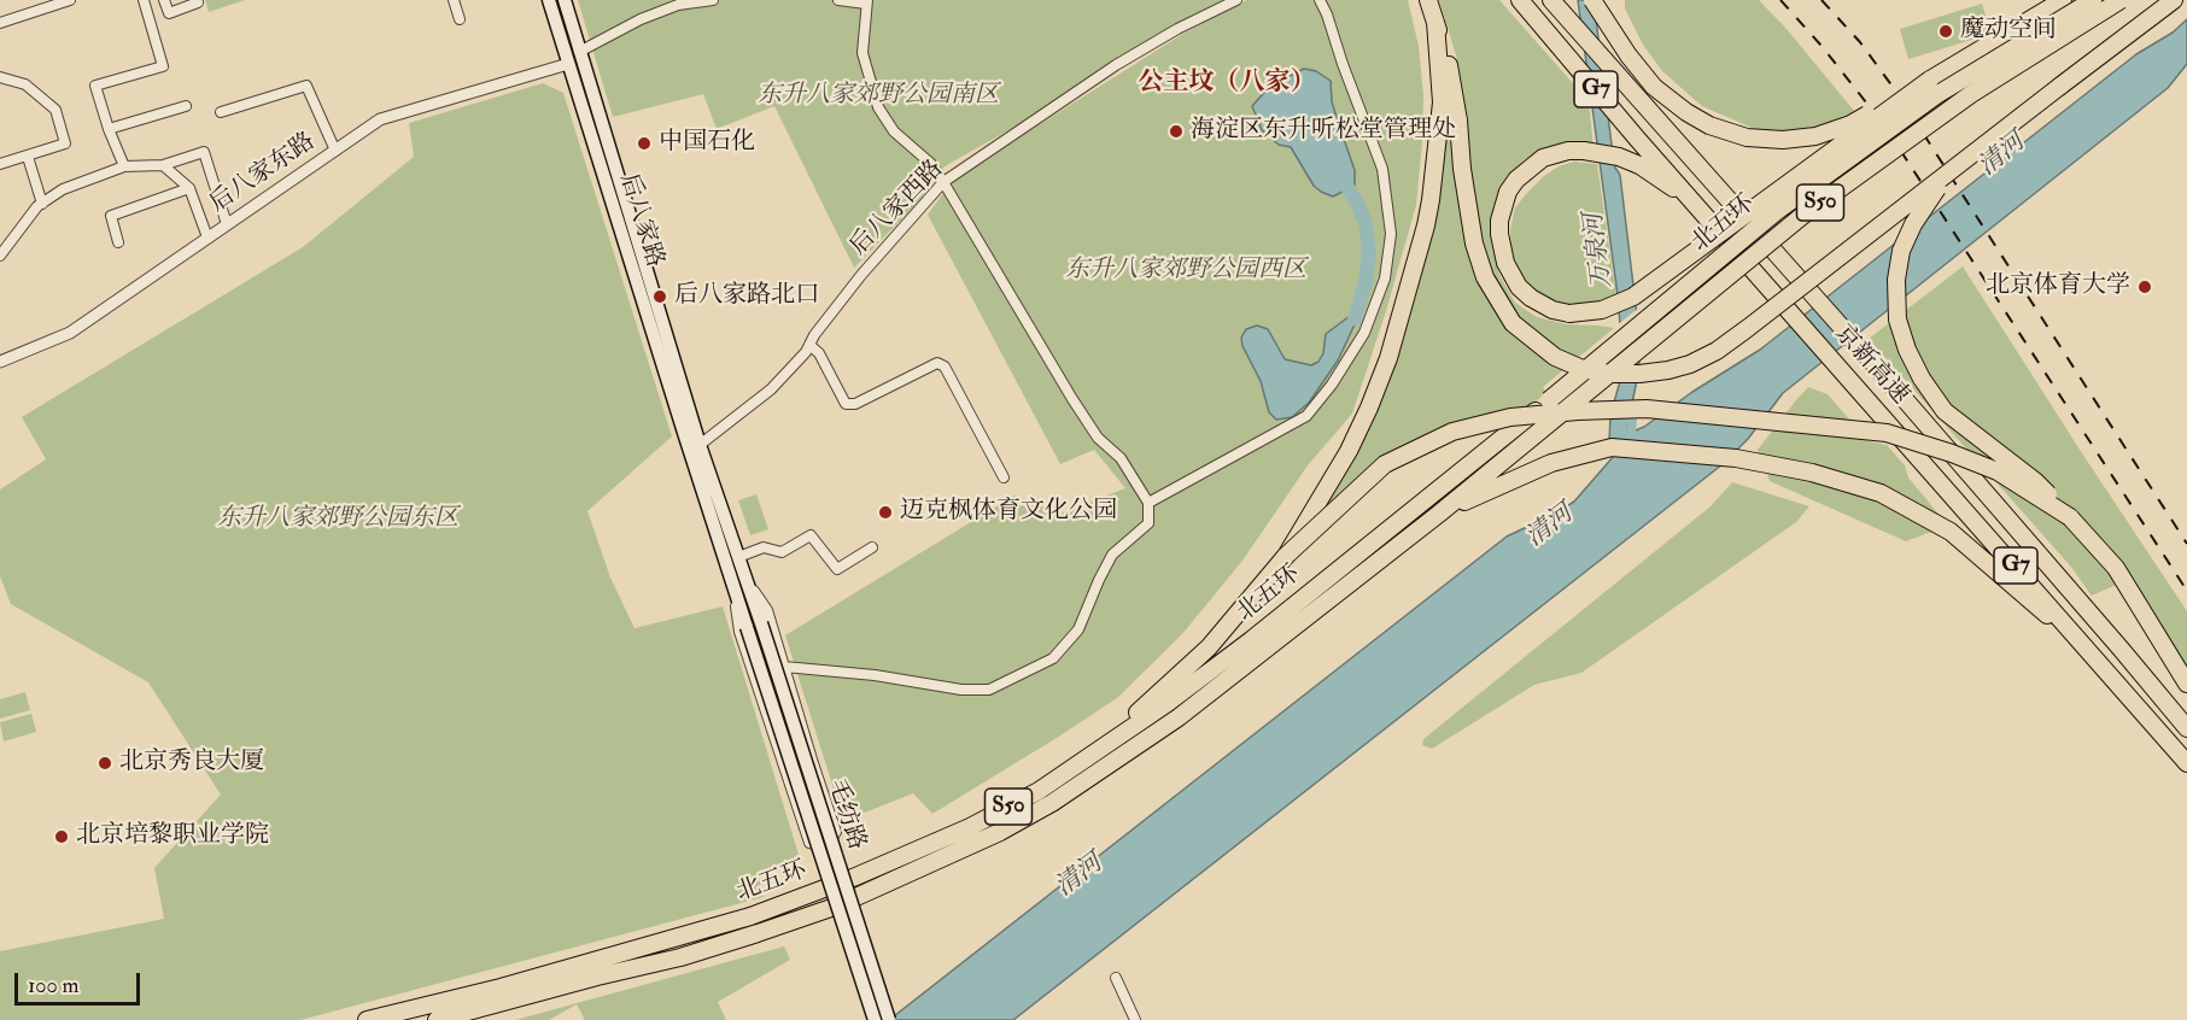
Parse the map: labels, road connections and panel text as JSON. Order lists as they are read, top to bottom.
{
  "streets": {
    "highway": [
      "G7",
      "S50",
      "北五环",
      "京新高速"
    ],
    "main road": ["后八家路", "毛纺路"],
    "street": ["后八家东路", "后八家西路"]
  },
  "crossings": [
    ["后八家东路", "后八家路"],
    ["后八家西路", "后八家路"],
    ["后八家路", "毛纺路"]
  ],
  "districts": ["公主坟（八家）"],
  "water": ["清河", "万泉河"],
  "parks": ["东升八家郊野公园南区", "东升八家郊野公园西区", "东升八家郊野公园东区"],
  "places": [
    "魔动空间",
    "海淀区东升听松堂管理处",
    "中国石化",
    "北京体育大学",
    "后八家路北口",
    "迈克枫体育文化公园",
    "北京秀良大厦",
    "北京培黎职业学院"
  ],
  "scale_bar": "100 m"
}
